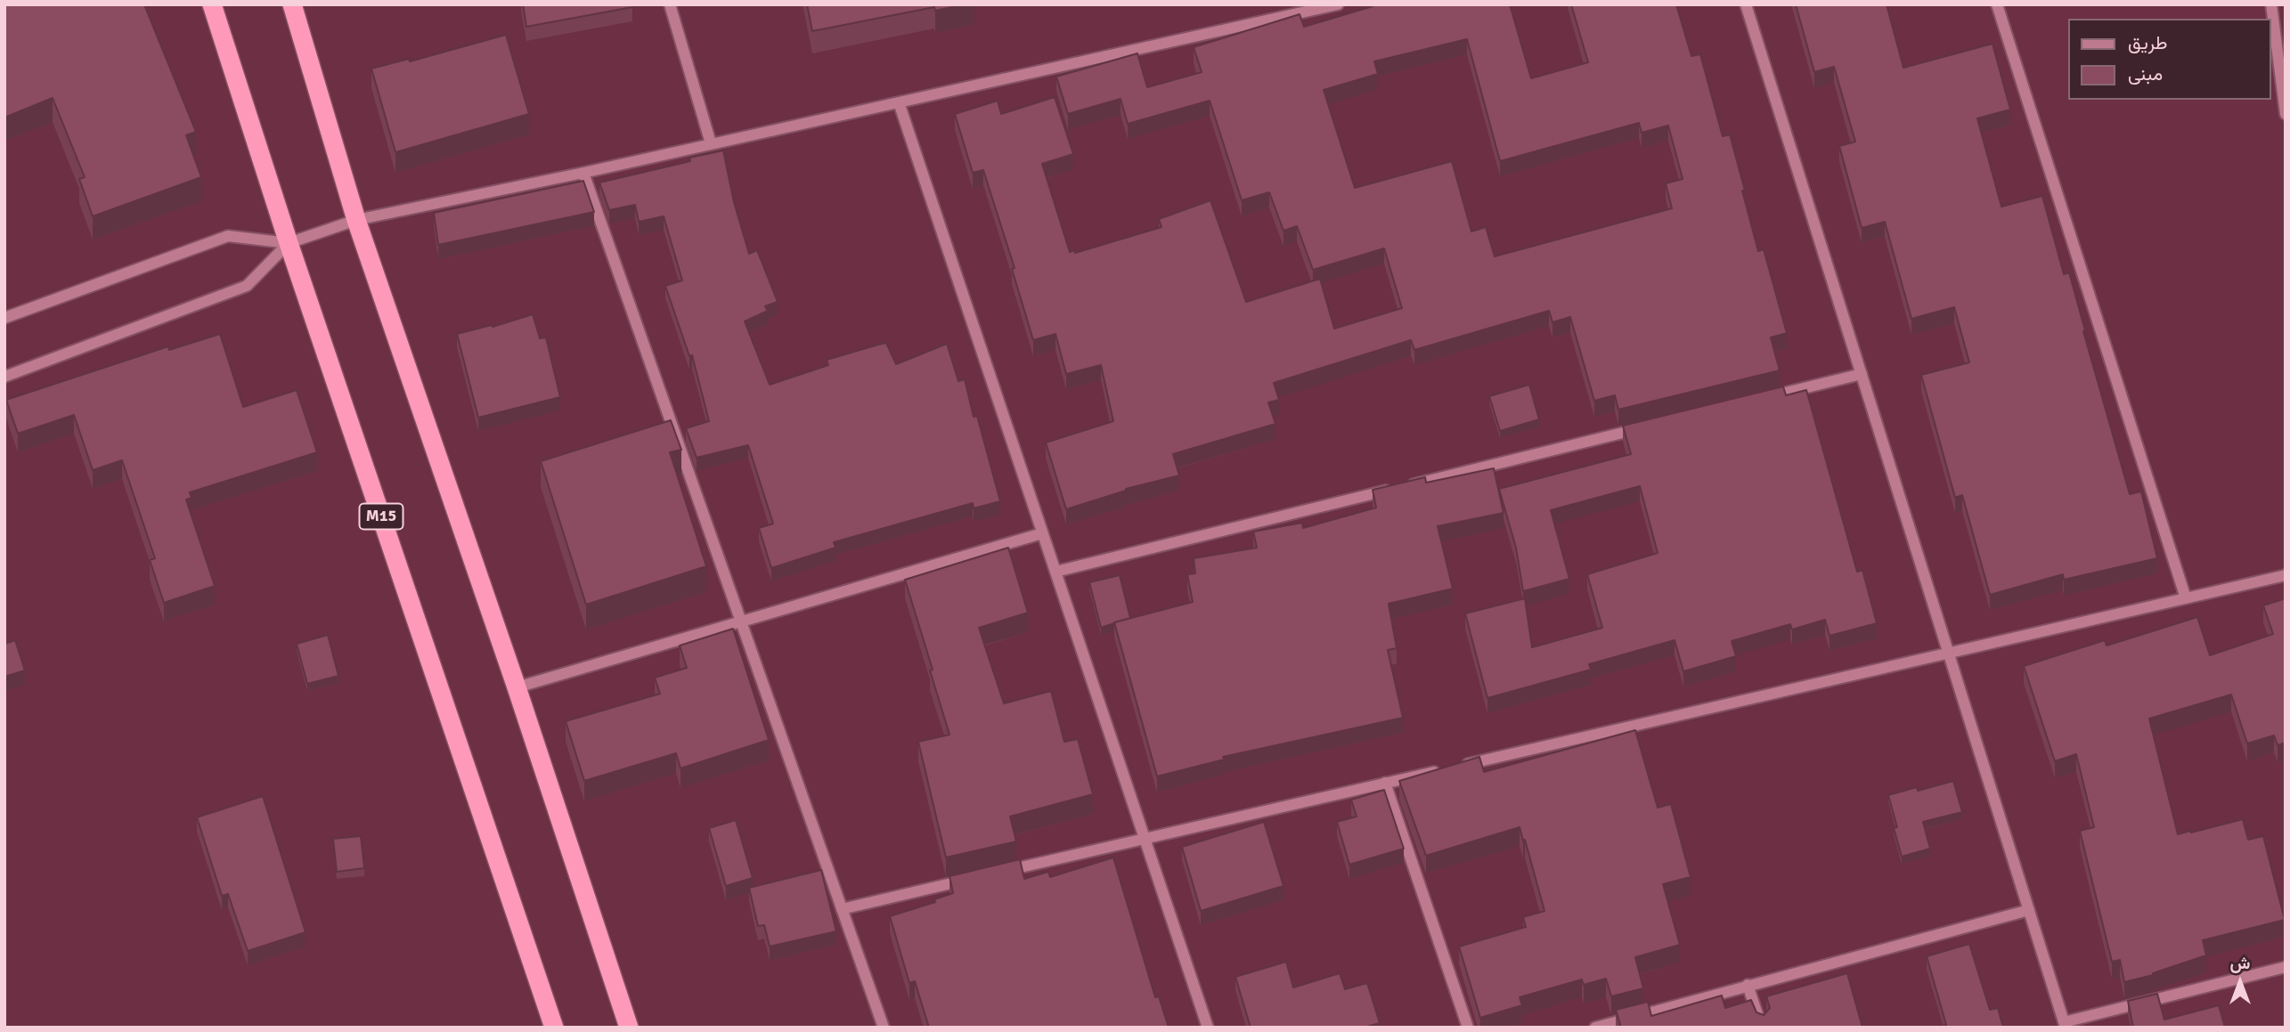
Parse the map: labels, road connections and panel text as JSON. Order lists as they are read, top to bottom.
{
  "streets": {
    "highway": ["M15"]
  },
  "legend": ["طريق", "مبنى"],
  "north": "top"
}
